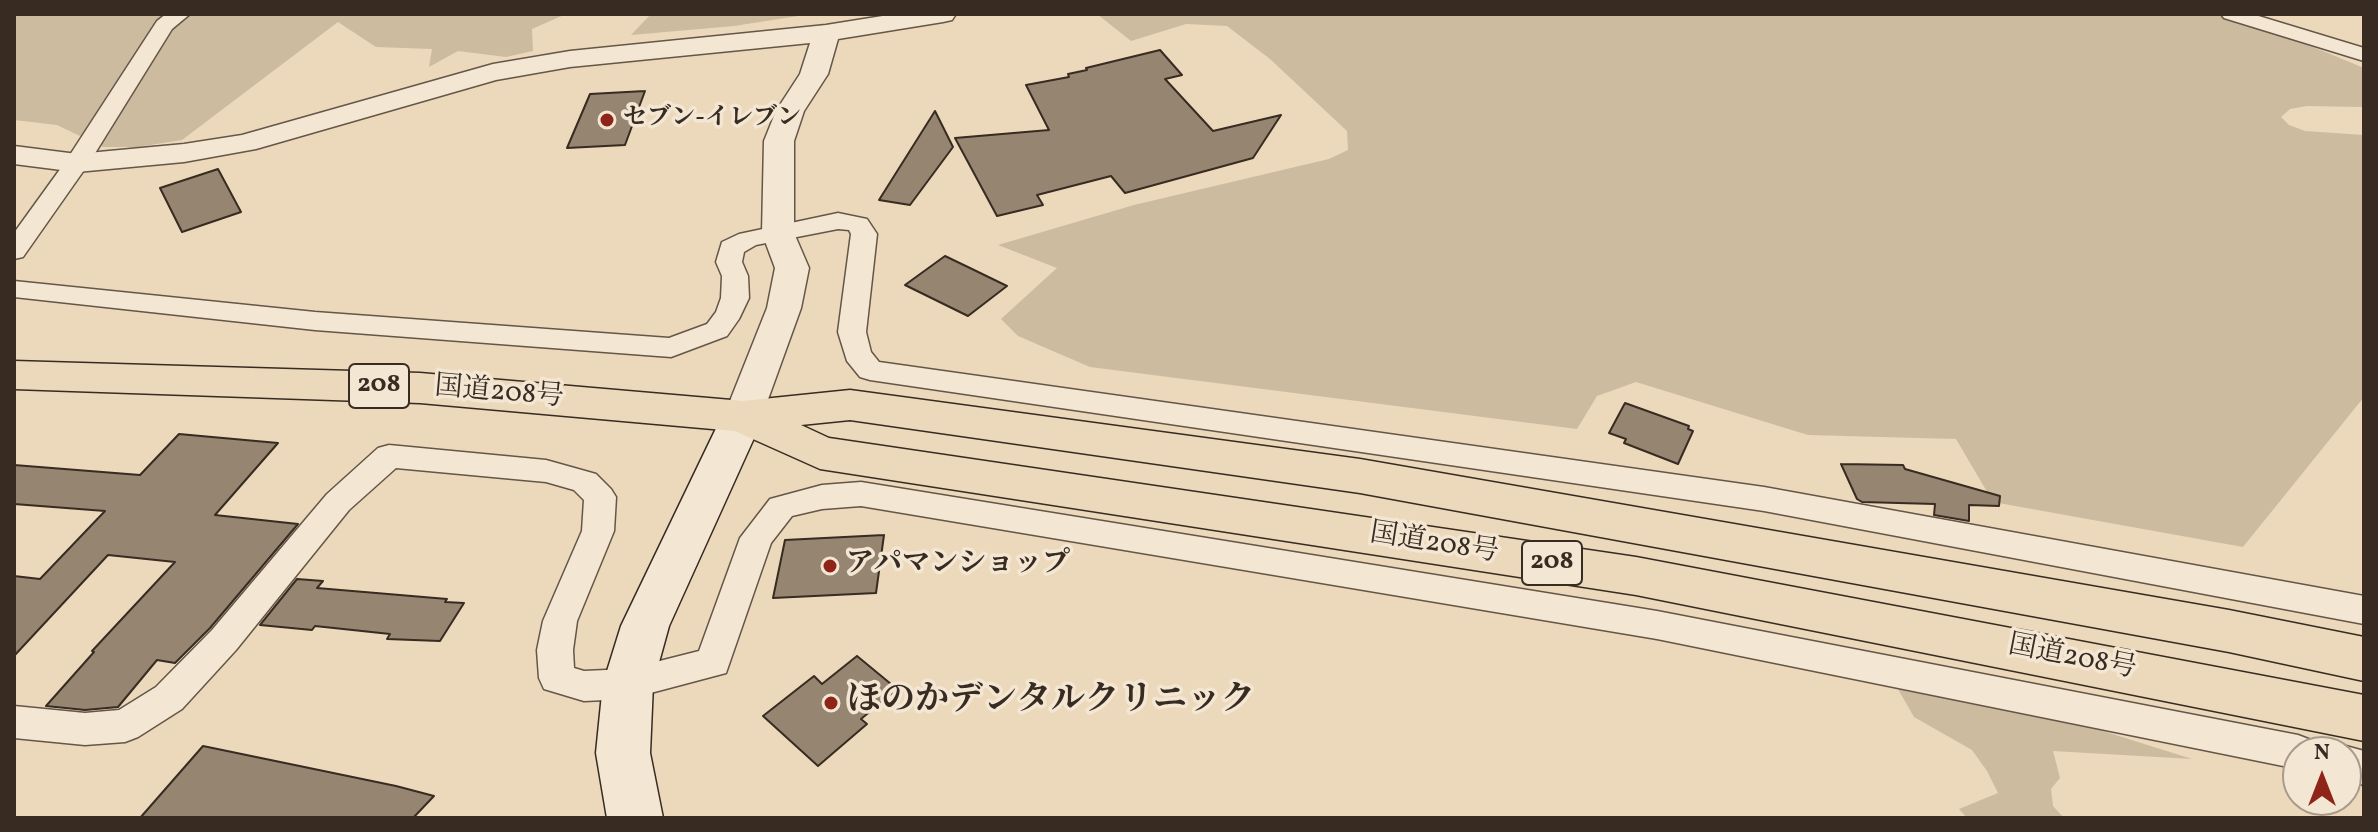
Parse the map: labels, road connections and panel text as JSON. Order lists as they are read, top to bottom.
{
  "streets": {
    "highway": ["208", "国道208号"]
  },
  "places": ["セブン-イレブン", "アパマンショップ", "ほのかデンタルクリニック"],
  "north": "top"
}
